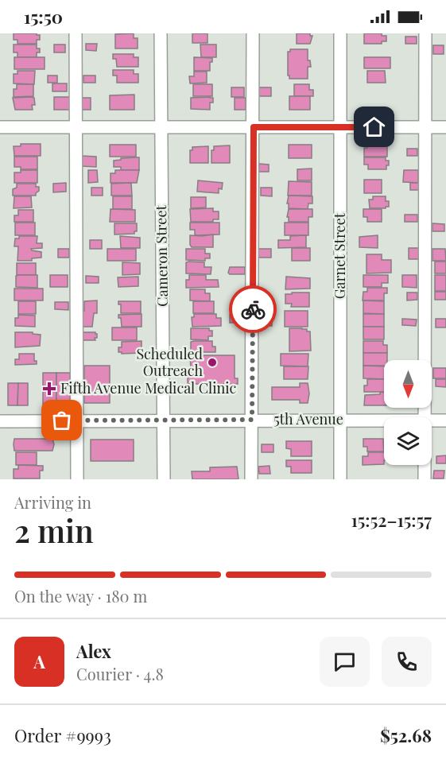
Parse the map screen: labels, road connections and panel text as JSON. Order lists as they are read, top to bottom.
{
  "streets": {
    "street": ["Cameron Street", "Garnet Street", "5th Avenue"]
  },
  "crossings": [
    ["Cameron Street", "5th Avenue"],
    ["Garnet Street", "5th Avenue"]
  ],
  "places": {
    "other": ["Scheduled Outreach"],
    "health": ["Fifth Avenue Medical Clinic"]
  },
  "north": "bottom",
  "page": {
    "status": "15:50",
    "heading": ["2 min", "Arriving in", "15:52–15:57"],
    "panel": [
      "Alex",
      "Courier · 4.8",
      "Order #9993",
      "$52.68"
    ],
    "bar": "On the way · 180 m",
    "round": "A"
  }
}
